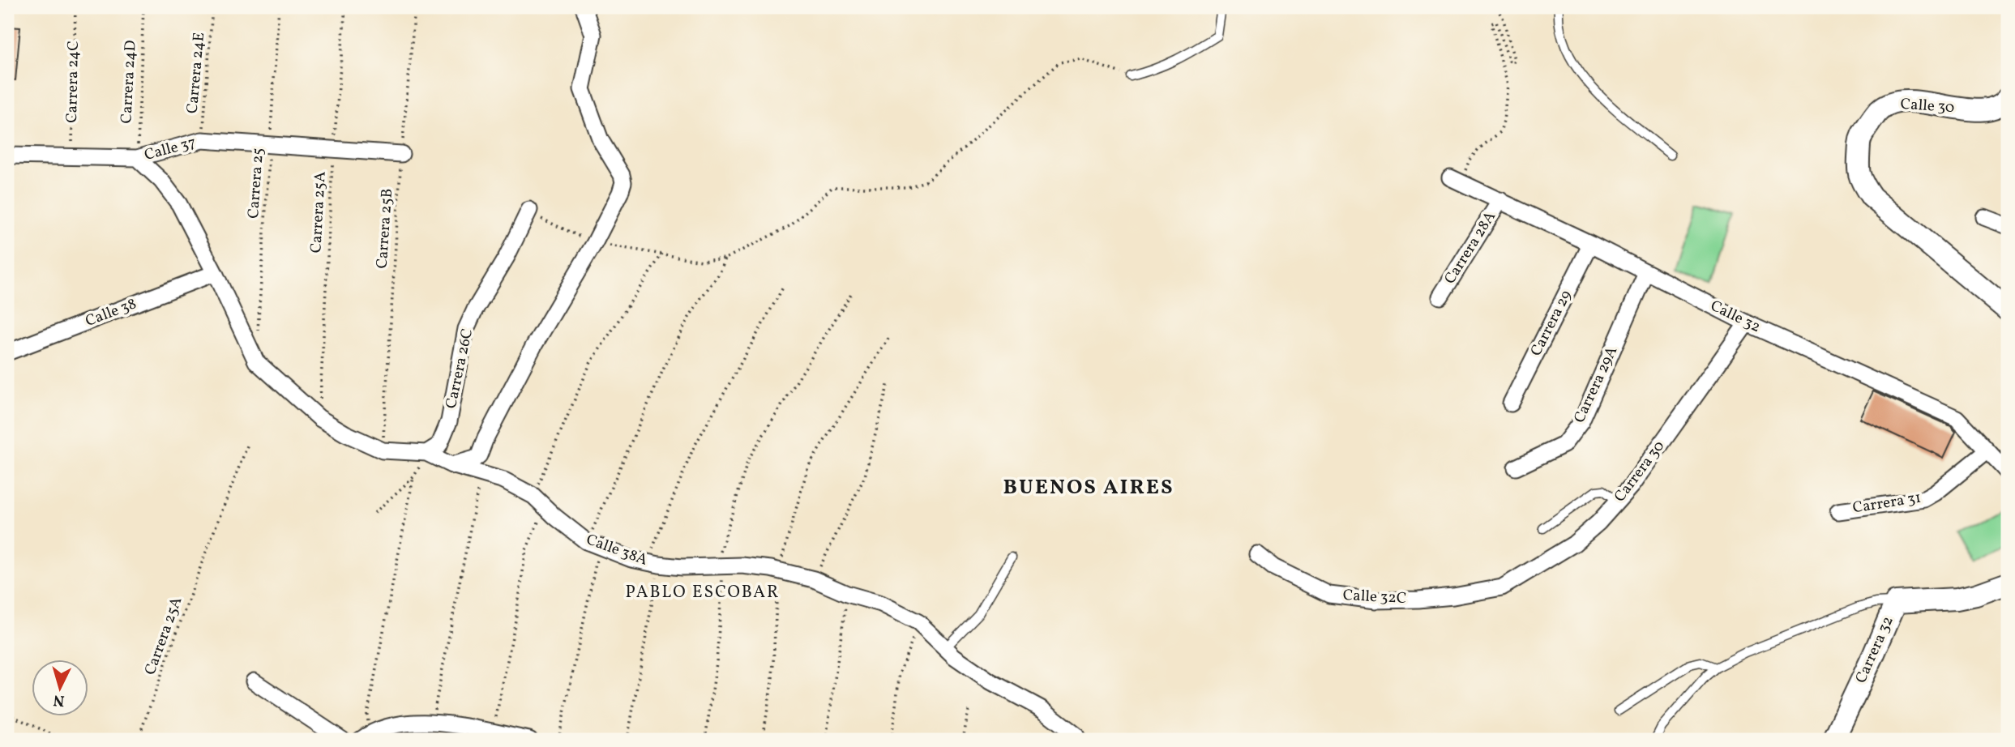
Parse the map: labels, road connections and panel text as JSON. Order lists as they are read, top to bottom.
{
  "streets": {
    "street": [
      "Calle 30",
      "Calle 37",
      "Carrera 28A",
      "Calle 38",
      "Calle 32",
      "Carrera 29",
      "Carrera 26C",
      "Carrera 29A",
      "Carrera 30",
      "Carrera 31",
      "Calle 38A",
      "Calle 32C",
      "Carrera 32"
    ],
    "path": [
      "Carrera 24E",
      "Carrera 24C",
      "Carrera 24D",
      "Carrera 25",
      "Carrera 25A",
      "Carrera 25B"
    ]
  },
  "crossings": [
    ["Carrera 24E", "Calle 37"],
    ["Carrera 24C", "Calle 37"],
    ["Carrera 24D", "Calle 37"],
    ["Calle 37", "Carrera 25"],
    ["Calle 37", "Carrera 25A"],
    ["Calle 37", "Carrera 25B"],
    ["Carrera 25", "Calle 38A"],
    ["Carrera 25A", "Calle 38A"],
    ["Carrera 25B", "Calle 38A"],
    ["Carrera 28A", "Calle 32"],
    ["Calle 38", "Calle 38A"],
    ["Calle 32", "Carrera 29"],
    ["Calle 32", "Carrera 29A"],
    ["Calle 32", "Carrera 30"],
    ["Calle 32", "Carrera 31"],
    ["Carrera 26C", "Calle 38A"],
    ["Carrera 30", "Calle 32C"]
  ],
  "districts": ["BUENOS AIRES", "PABLO ESCOBAR"],
  "north": "bottom"
}
